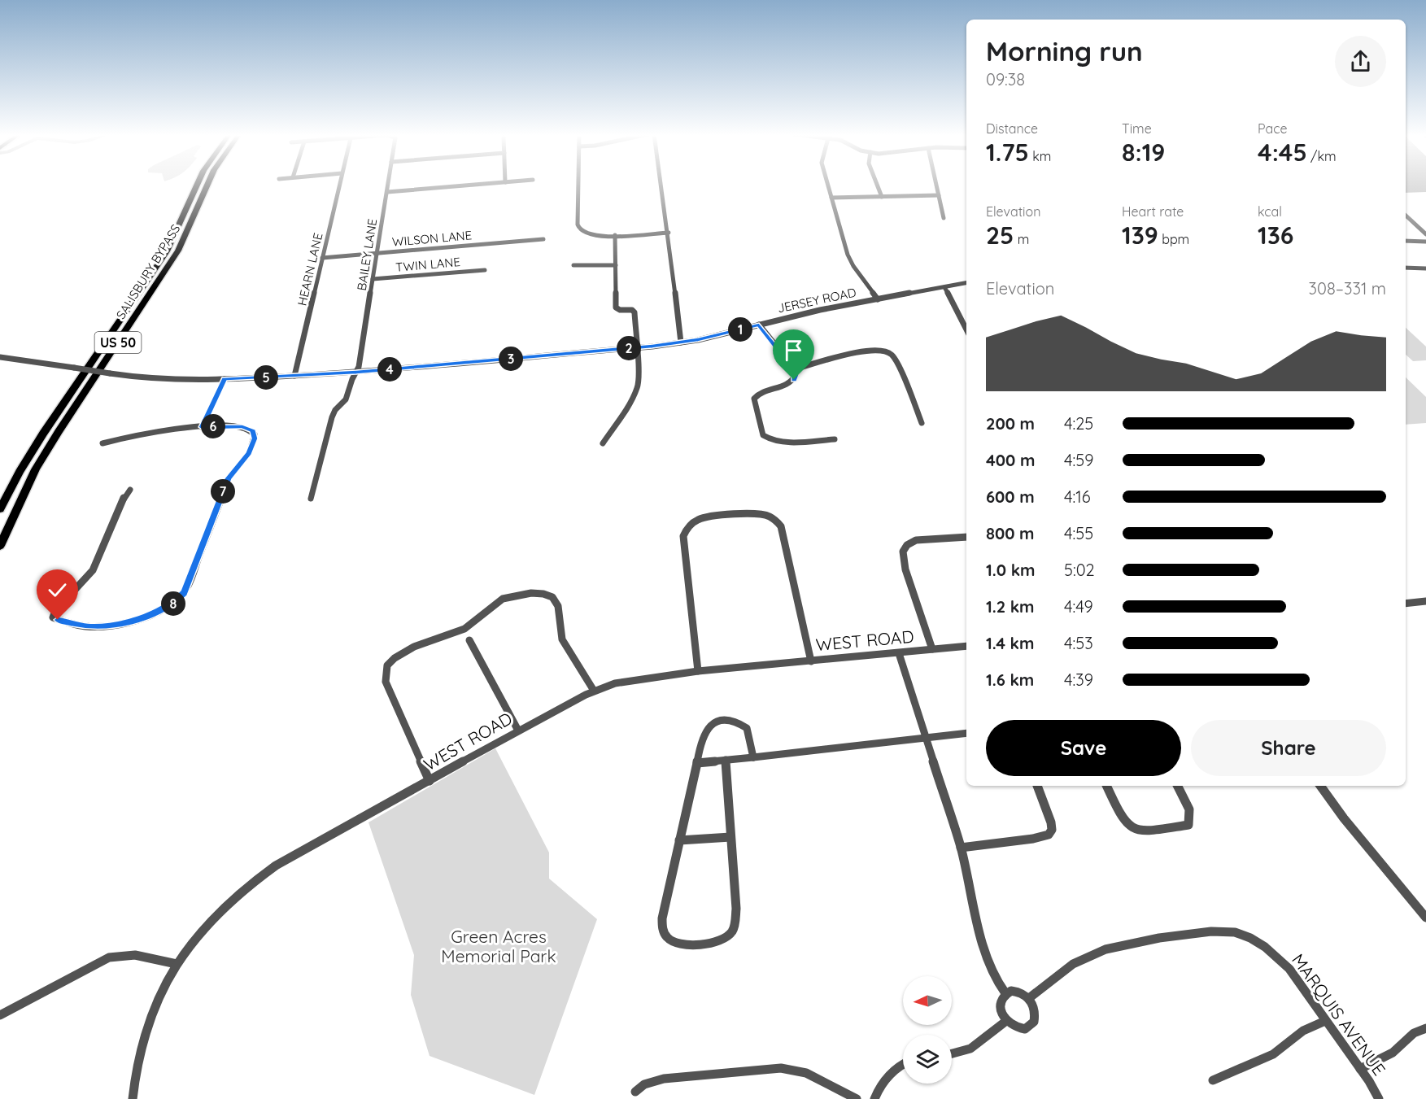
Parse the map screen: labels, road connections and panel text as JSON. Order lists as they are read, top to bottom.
{
  "streets": {
    "highway": ["SALISBURY BYPASS", "US 50"],
    "street": [
      "WILSON LANE",
      "BAILEY LANE",
      "TWIN LANE",
      "HEARN LANE",
      "JERSEY ROAD",
      "WEST ROAD",
      "MARQUIS AVENUE"
    ]
  },
  "crossings": [
    ["WILSON LANE", "BAILEY LANE"],
    ["WILSON LANE", "HEARN LANE"],
    ["BAILEY LANE", "TWIN LANE"],
    ["BAILEY LANE", "JERSEY ROAD"],
    ["HEARN LANE", "JERSEY ROAD"]
  ],
  "parks": ["Green Acres Memorial Park"],
  "north": "left",
  "page": {
    "heading": ["Morning run", "09:38"],
    "stats": [
      ["Distance", "1.75 km"],
      ["Time", "8:19"],
      ["Pace", "4:45 /km"],
      ["Elevation", "25 m"],
      ["Heart rate", "139 bpm"],
      ["kcal", "136"]
    ],
    "chart": ["Elevation", "308–331 m"],
    "pins": [
      "1",
      "2",
      "3",
      "4",
      "5",
      "6",
      "7",
      "8"
    ],
    "list": [
      {
        "name": "200 m",
        "note": "4:25"
      },
      {
        "name": "400 m",
        "note": "4:59"
      },
      {
        "name": "600 m",
        "note": "4:16"
      },
      {
        "name": "800 m",
        "note": "4:55"
      },
      {
        "name": "1.0 km",
        "note": "5:02"
      },
      {
        "name": "1.2 km",
        "note": "4:49"
      },
      {
        "name": "1.4 km",
        "note": "4:53"
      },
      {
        "name": "1.6 km",
        "note": "4:39"
      }
    ],
    "buttons": ["Save", "Share"]
  }
}
